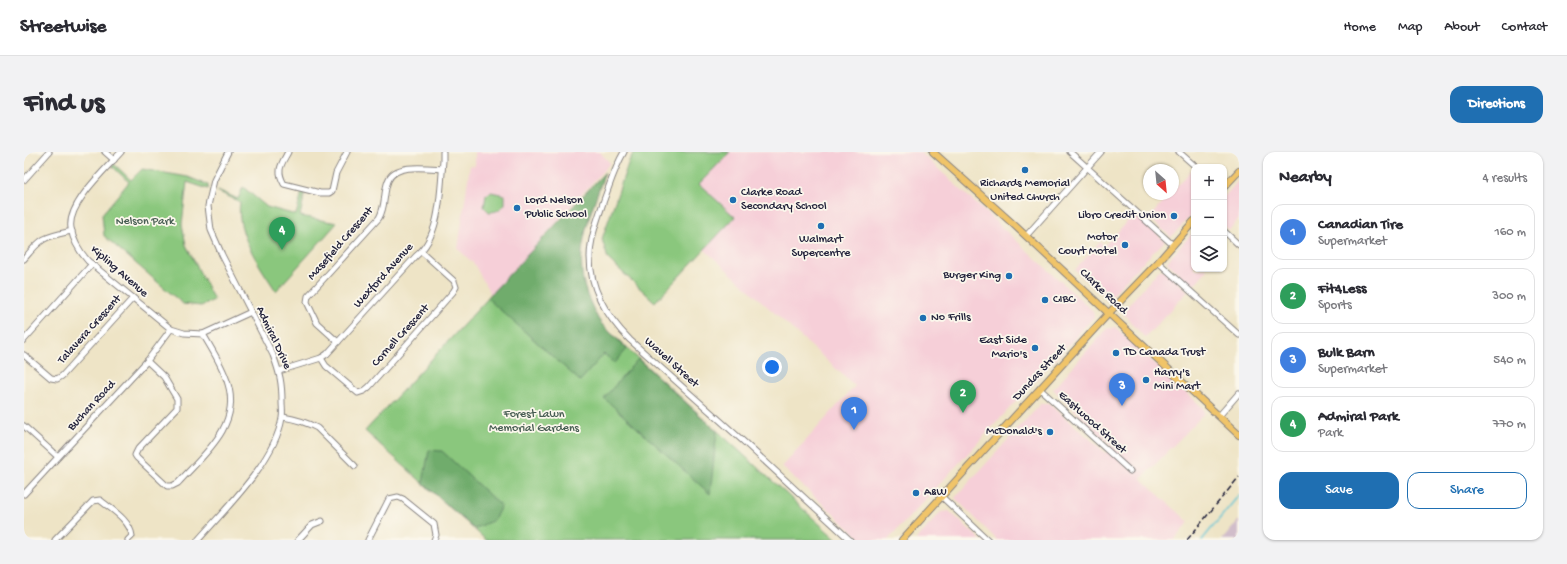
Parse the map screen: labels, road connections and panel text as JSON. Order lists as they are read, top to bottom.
{
  "streets": {
    "main road": ["Clarke Road", "Dundas Street"],
    "street": [
      "Masefield Crescent",
      "Kipling Avenue",
      "Wexford Avenue",
      "Talavera Crescent",
      "Cornell Crescent",
      "Admiral Drive",
      "Wavell Street",
      "Buchan Road",
      "Eastwood Street"
    ]
  },
  "crossings": [
    ["Masefield Crescent", "Wexford Avenue"],
    ["Kipling Avenue", "Talavera Crescent"],
    ["Kipling Avenue", "Admiral Drive"],
    ["Kipling Avenue", "Buchan Road"],
    ["Wexford Avenue", "Cornell Crescent"],
    ["Wexford Avenue", "Admiral Drive"],
    ["Clarke Road", "Dundas Street"],
    ["Dundas Street", "Eastwood Street"]
  ],
  "parks": ["Nelson Park", "Forest Lawn Memorial Gardens"],
  "places": [
    "Richards Memorial United Church",
    "Clarke Road Secondary School",
    "Lord Nelson Public School",
    "Libro Credit Union",
    "Walmart Supercentre",
    "Motor Court Motel",
    "Burger King",
    "CIBC",
    "No Frills",
    "East Side Mario's",
    "TD Canada Trust",
    "Harry's Mini Mart",
    "McDonald's",
    "A&W"
  ],
  "north": "bottom right",
  "page": {
    "header": "Streetwise",
    "nav": [
      "Home",
      "Map",
      "About",
      "Contact"
    ],
    "buttons": [
      "Directions",
      ["Save", "Share"]
    ],
    "title": "Find us",
    "heading": ["Nearby", "4 results"],
    "map_buttons": ["+", "−"],
    "list": [
      {
        "mark": "1",
        "name": "Canadian Tire",
        "note": "Supermarket",
        "value": "160 m"
      },
      {
        "mark": "2",
        "name": "Fit4Less",
        "note": "Sports",
        "value": "300 m"
      },
      {
        "mark": "3",
        "name": "Bulk Barn",
        "note": "Supermarket",
        "value": "540 m"
      },
      {
        "mark": "4",
        "name": "Admiral Park",
        "note": "Park",
        "value": "770 m"
      }
    ],
    "pins": [
      "4",
      "3",
      "2",
      "1"
    ]
  }
}
